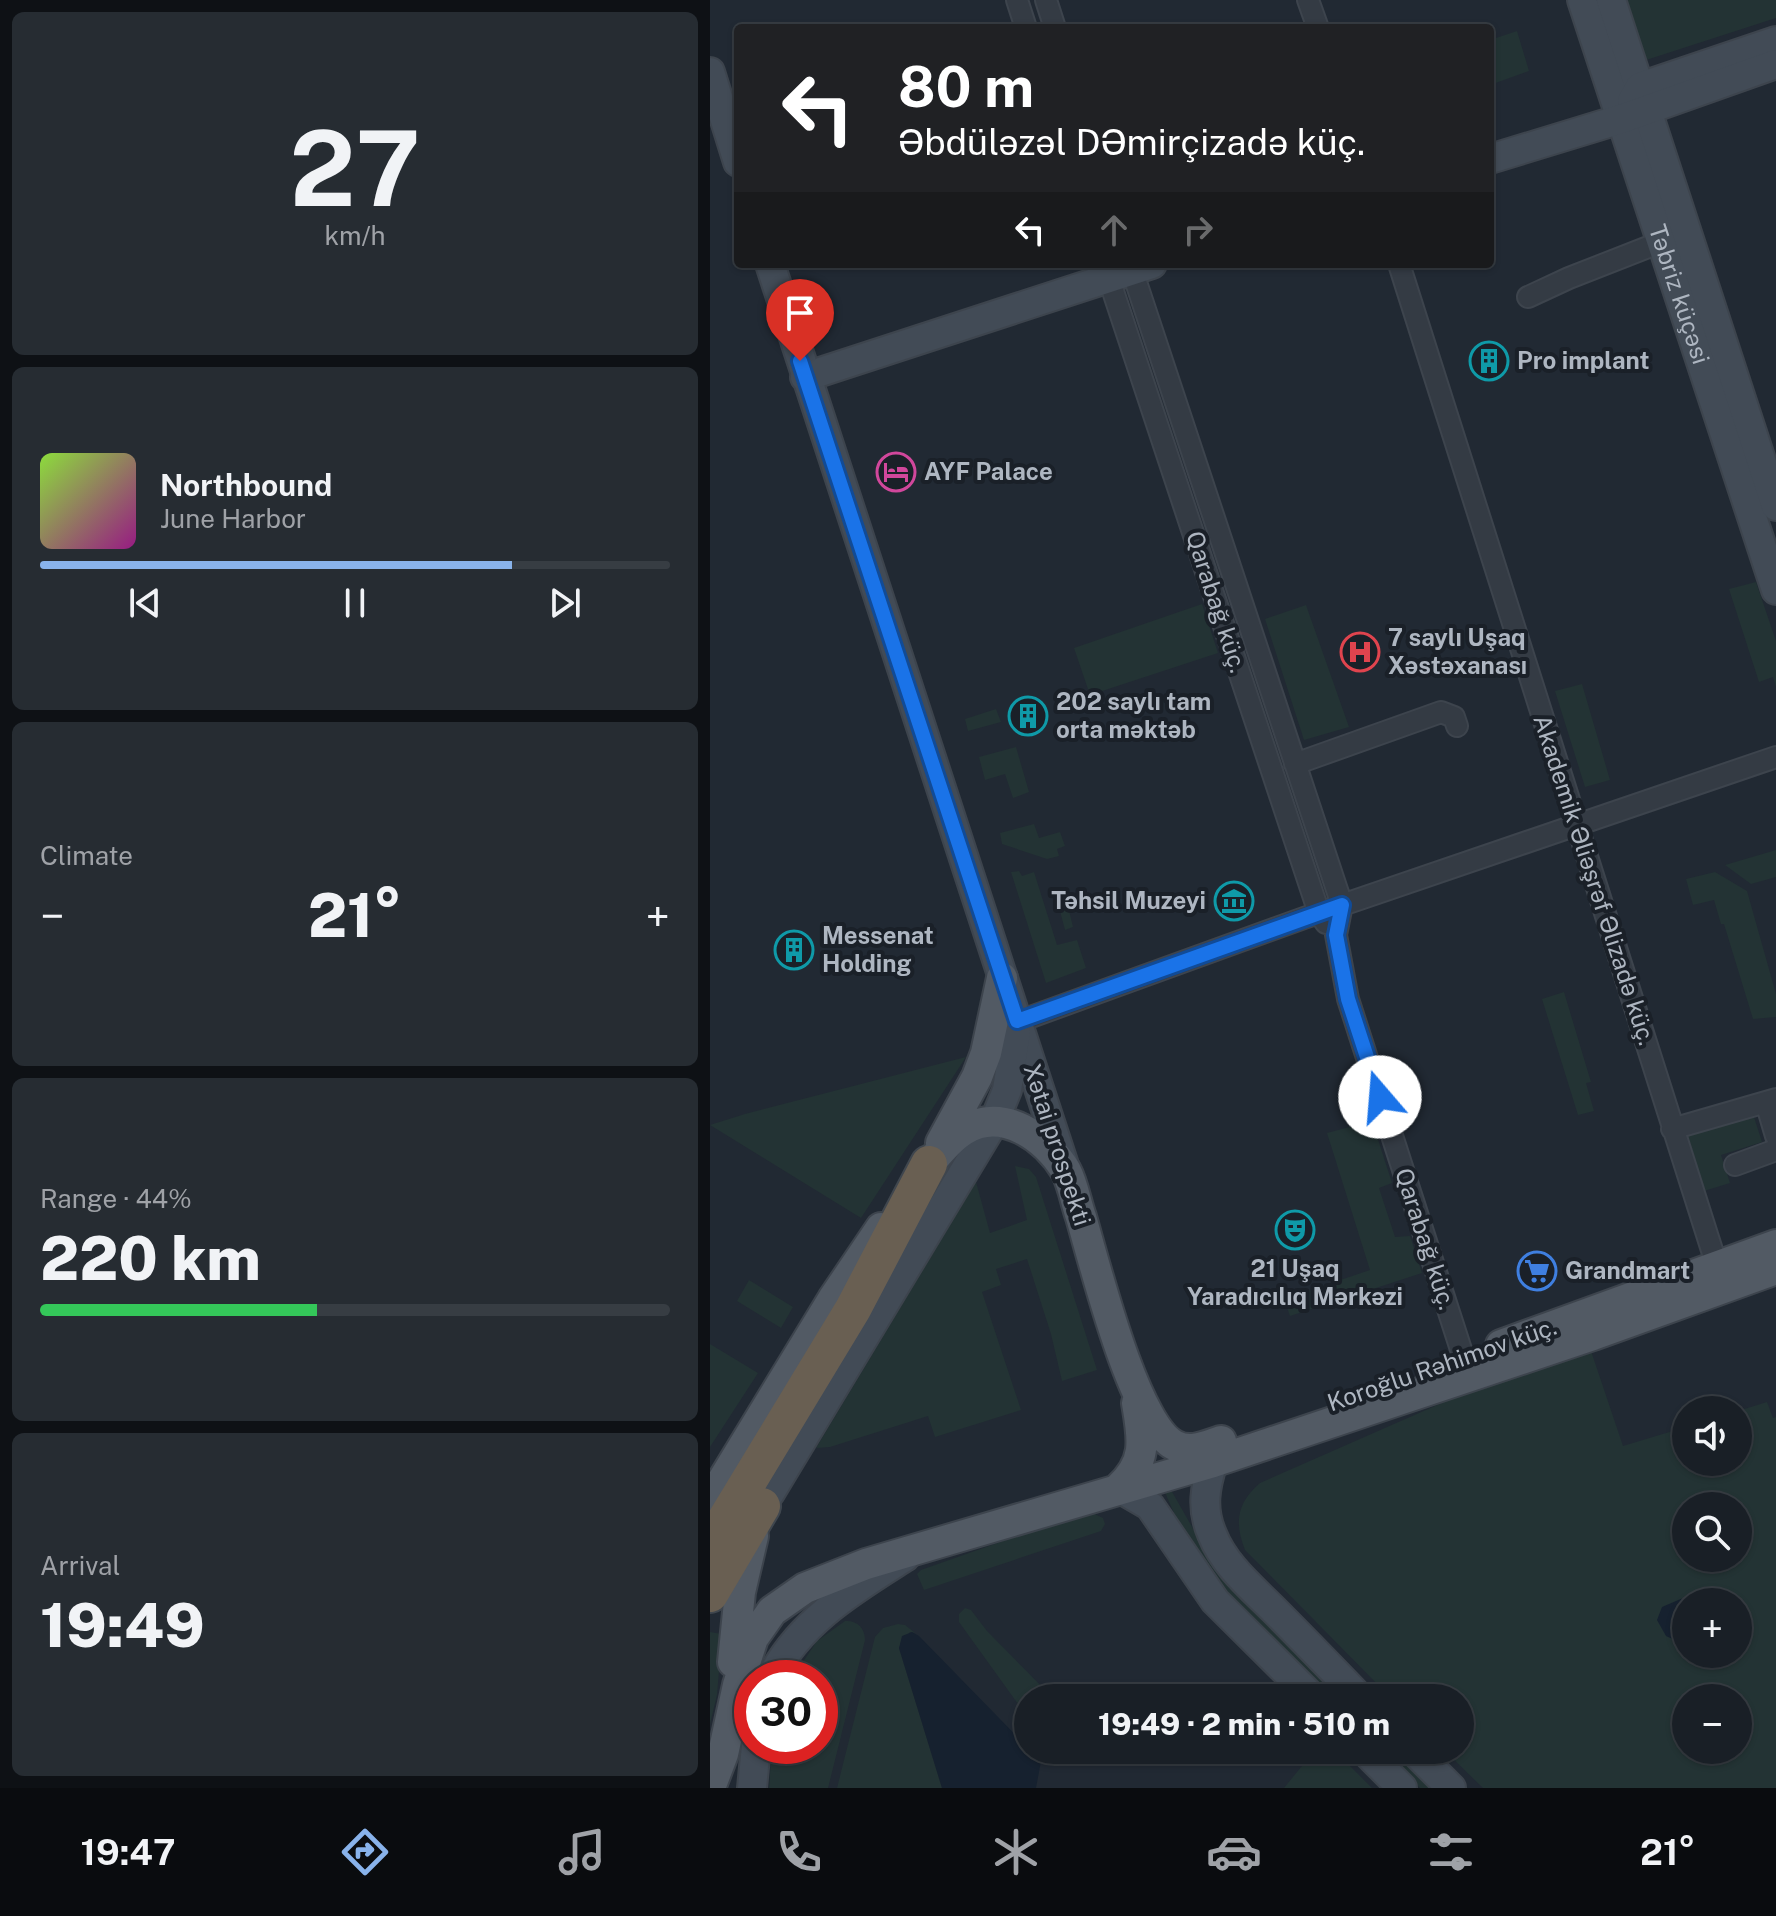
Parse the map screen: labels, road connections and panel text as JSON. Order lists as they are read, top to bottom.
{
  "streets": {
    "main road": ["Təbriz küçəsi", "Xətai prospekti", "Koroğlu Rəhimov küç."],
    "street": ["Qarabağ küç.", "Akademik Əliəşrəf Əlizadə küç."]
  },
  "crossings": [
    ["Qarabağ küç.", "Koroğlu Rəhimov küç."],
    ["Akademik Əliəşrəf Əlizadə küç.", "Koroğlu Rəhimov küç."],
    ["Xətai prospekti", "Koroğlu Rəhimov küç."]
  ],
  "places": {
    "building": ["Pro implant", "202 saylı tam orta məktəb", "Messenat Holding"],
    "hotel": ["AYF Palace"],
    "hospital": ["7 saylı Uşaq Xəstəxanası"],
    "museum": ["Təhsil Muzeyi"],
    "theatre": ["21 Uşaq Yaradıcılıq Mərkəzi"],
    "supermarket": ["Grandmart"]
  },
  "page": {
    "tile": [
      ["27", "km/h"],
      "Climate",
      ["Range · 44%", "220 km"],
      ["Arrival", "19:49"]
    ],
    "turn": ["80 m", "Əbdüləzəl DƏmirçizadə küç."],
    "song": ["Northbound", "June Harbor"],
    "heat": ["−", "21°", "+"],
    "map_buttons": ["+", "−"],
    "limit": "30",
    "trip": "19:49 · 2 min · 510 m",
    "tabs": ["19:47", "21°"]
  }
}
